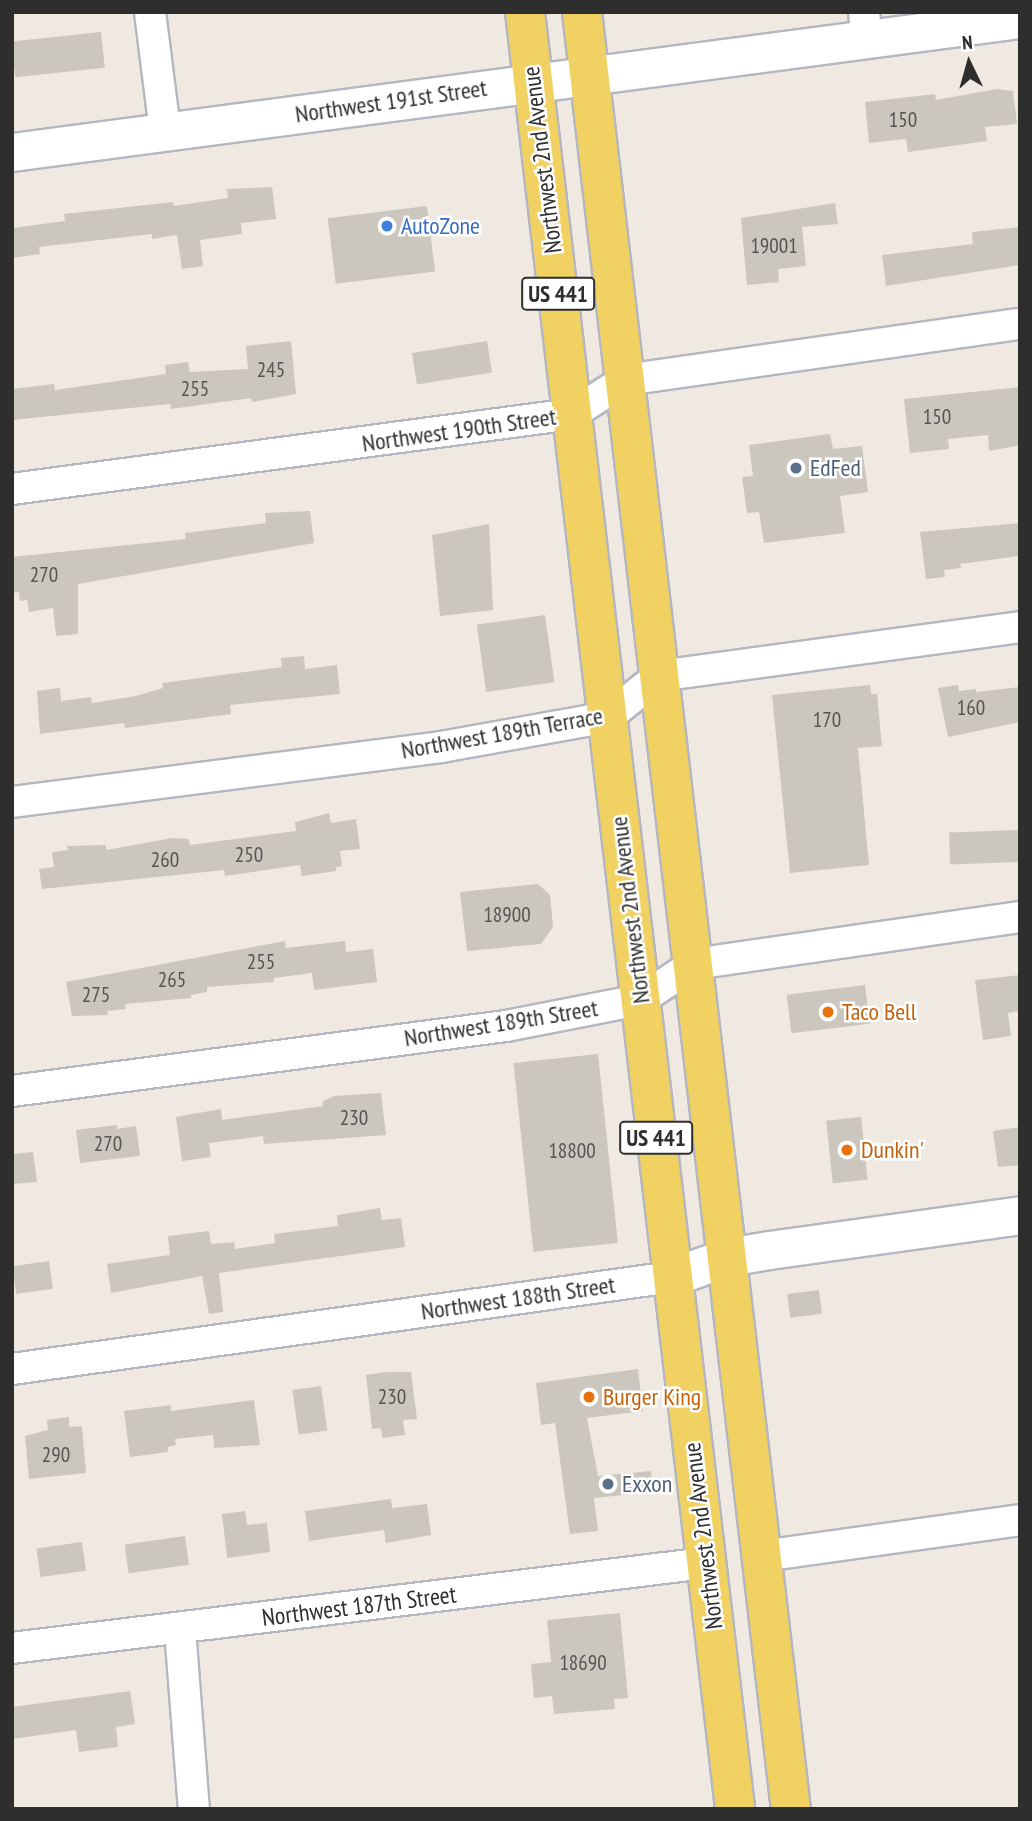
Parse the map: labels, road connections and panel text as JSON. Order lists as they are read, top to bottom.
{
  "streets": {
    "main road": ["Northwest 2nd Avenue", "US 441"],
    "street": [
      "Northwest 191st Street",
      "Northwest 190th Street",
      "Northwest 189th Terrace",
      "Northwest 189th Street",
      "Northwest 188th Street",
      "Northwest 187th Street"
    ]
  },
  "crossings": [
    ["Northwest 191st Street", "Northwest 2nd Avenue"],
    ["Northwest 191st Street", "US 441"],
    ["Northwest 2nd Avenue", "Northwest 190th Street"],
    ["Northwest 2nd Avenue", "Northwest 189th Terrace"],
    ["Northwest 2nd Avenue", "Northwest 189th Street"],
    ["Northwest 2nd Avenue", "Northwest 188th Street"],
    ["Northwest 2nd Avenue", "Northwest 187th Street"],
    ["US 441", "Northwest 190th Street"],
    ["US 441", "Northwest 189th Terrace"],
    ["US 441", "Northwest 189th Street"],
    ["US 441", "Northwest 188th Street"]
  ],
  "places": [
    "AutoZone",
    "EdFed",
    "Taco Bell",
    "Dunkin'",
    "Burger King",
    "Exxon"
  ],
  "house_numbers": [
    "150",
    "19001",
    "245",
    "255",
    "150",
    "270",
    "160",
    "170",
    "250",
    "260",
    "18900",
    "255",
    "265",
    "275",
    "230",
    "270",
    "18800",
    "230",
    "290",
    "18690"
  ],
  "north": "top"
}
